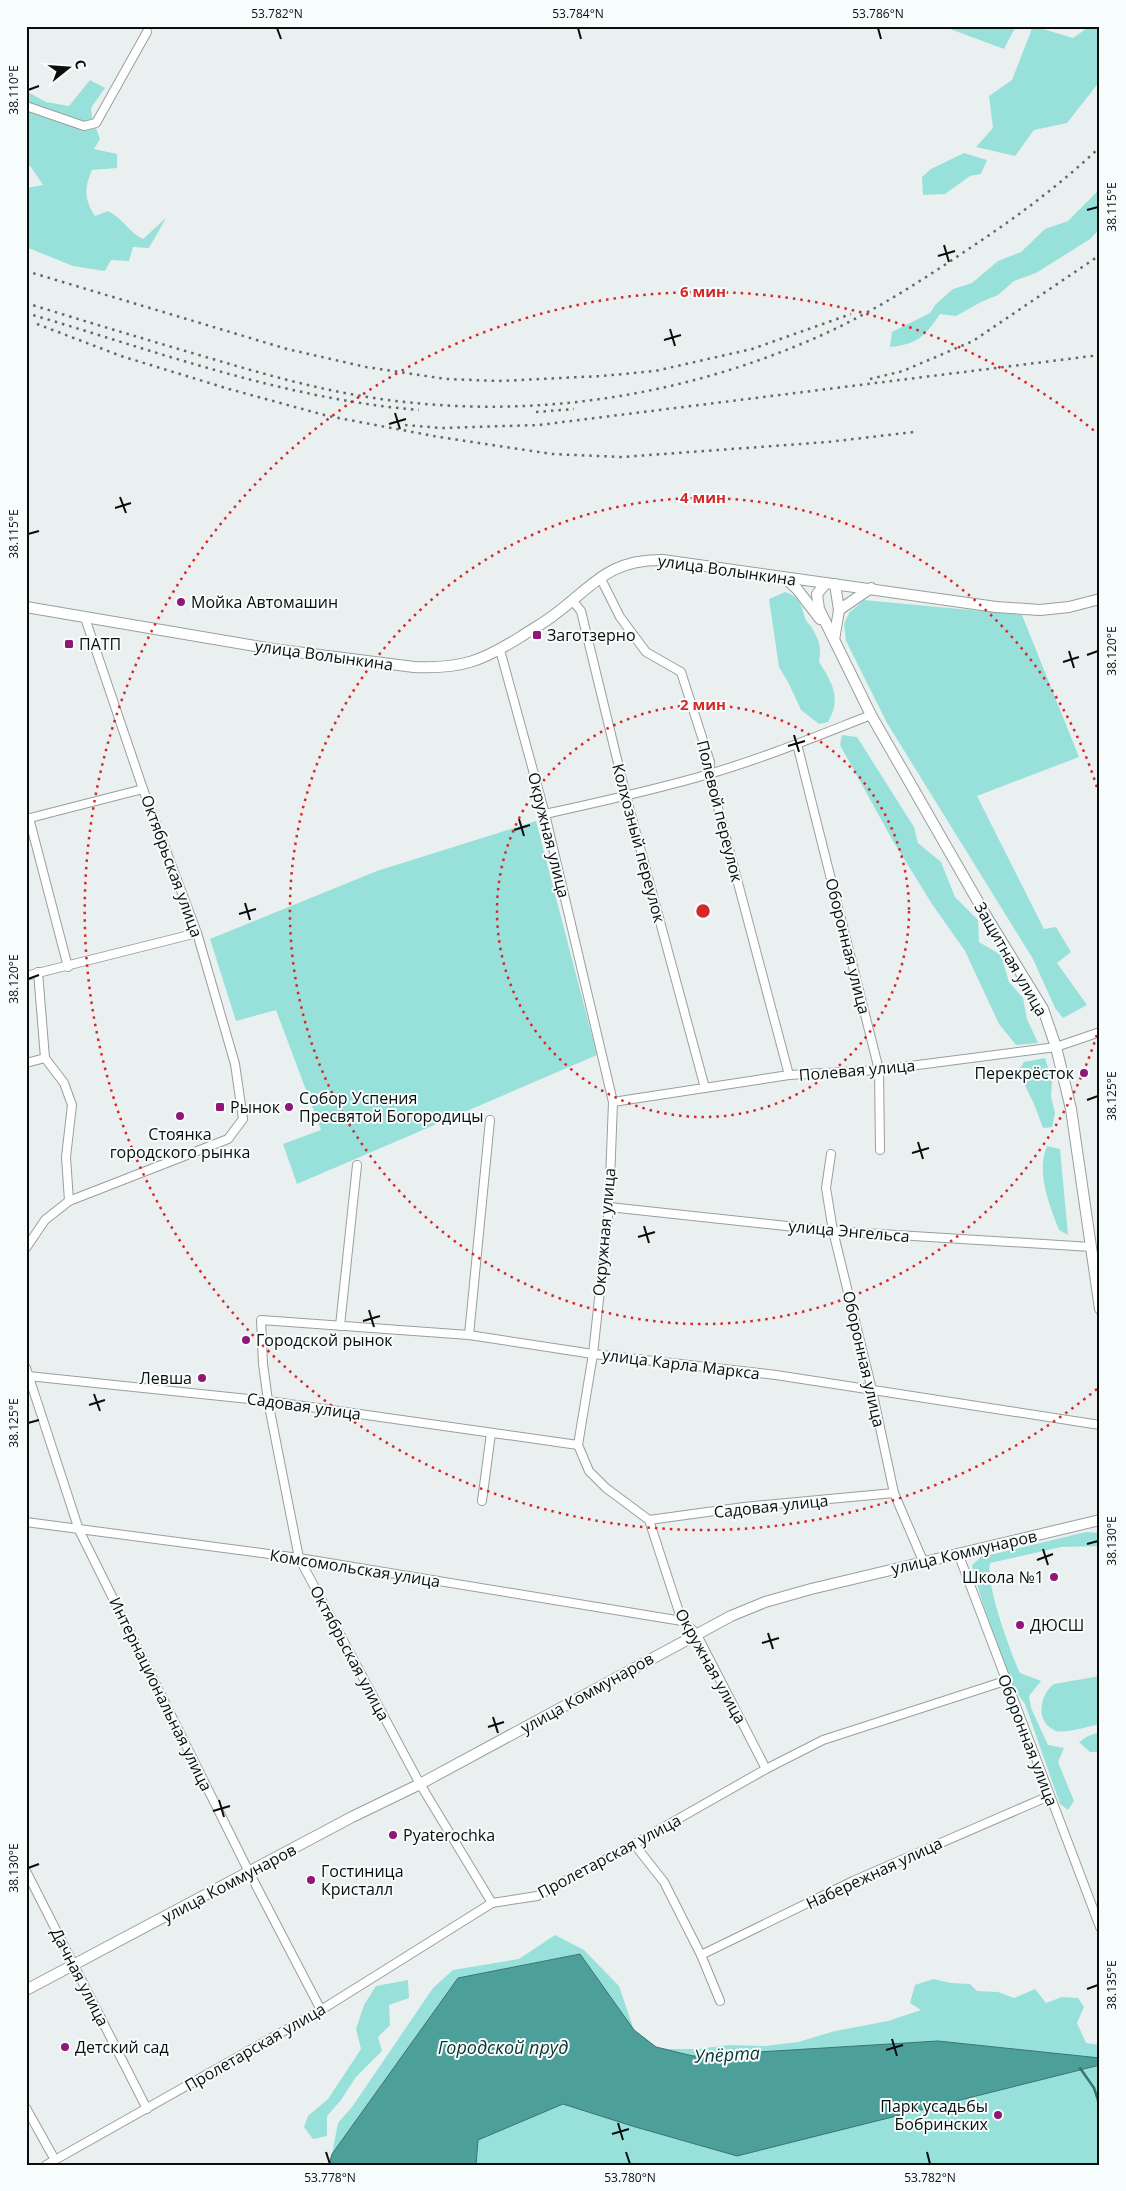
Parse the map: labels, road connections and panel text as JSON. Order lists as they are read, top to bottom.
{
  "streets": {
    "street": [
      "улица Волынкина",
      "Полевой переулок",
      "Окружная улица",
      "Колхозный переулок",
      "Октябрьская улица",
      "Оборонная улица",
      "Защитная улица",
      "Полевая улица",
      "улица Энгельса",
      "улица Карла Маркса",
      "Садовая улица",
      "улица Коммунаров",
      "Комсомольская улица",
      "Интернациональная улица",
      "Пролетарская улица",
      "Набережная улица",
      "Дачная улица"
    ]
  },
  "crossings": [
    ["улица Волынкина", "Полевой переулок"],
    ["улица Волынкина", "Окружная улица"],
    ["улица Волынкина", "Колхозный переулок"],
    ["улица Волынкина", "Октябрьская улица"],
    ["Полевой переулок", "Полевая улица"],
    ["Окружная улица", "Полевая улица"],
    ["Окружная улица", "улица Энгельса"],
    ["Окружная улица", "улица Карла Маркса"],
    ["Окружная улица", "Садовая улица"],
    ["Окружная улица", "улица Коммунаров"],
    ["Окружная улица", "Комсомольская улица"],
    ["Окружная улица", "Пролетарская улица"],
    ["Колхозный переулок", "Полевая улица"],
    ["Октябрьская улица", "улица Карла Маркса"],
    ["Октябрьская улица", "Садовая улица"],
    ["Октябрьская улица", "улица Коммунаров"],
    ["Октябрьская улица", "Комсомольская улица"],
    ["Октябрьская улица", "Пролетарская улица"],
    ["Оборонная улица", "Полевая улица"],
    ["Оборонная улица", "улица Энгельса"],
    ["Оборонная улица", "улица Карла Маркса"],
    ["Оборонная улица", "Садовая улица"],
    ["Оборонная улица", "улица Коммунаров"],
    ["Оборонная улица", "Пролетарская улица"],
    ["Оборонная улица", "Набережная улица"],
    ["Защитная улица", "Полевая улица"],
    ["Защитная улица", "улица Энгельса"],
    ["Садовая улица", "Интернациональная улица"],
    ["улица Коммунаров", "Интернациональная улица"],
    ["улица Коммунаров", "Дачная улица"],
    ["Комсомольская улица", "Интернациональная улица"],
    ["Интернациональная улица", "Пролетарская улица"],
    ["Пролетарская улица", "Дачная улица"]
  ],
  "water": ["Городской пруд", "Упёрта"],
  "places": {
    "other": [
      "Мойка Автомашин",
      "Перекрёсток",
      "Собор Успения Пресвятой Богородицы",
      "Cтоянка городского рынка",
      "Городской рынок",
      "Левша",
      "Школа №1",
      "ДЮСШ",
      "Pyaterochka",
      "Гостиница Кристалл",
      "Детский сад",
      "Парк усадьбы Бобринских"
    ],
    "transit": ["Заготзерно", "ПАТП", "Рынок"]
  },
  "north": "right",
  "coordinates": [
    "53.782°N",
    "53.784°N",
    "53.786°N",
    "38.110°E",
    "38.115°E",
    "38.120°E",
    "38.125°E",
    "38.130°E",
    "38.135°E",
    "53.778°N",
    "53.780°N"
  ],
  "rings": ["6 мин", "4 мин", "2 мин"]
}
